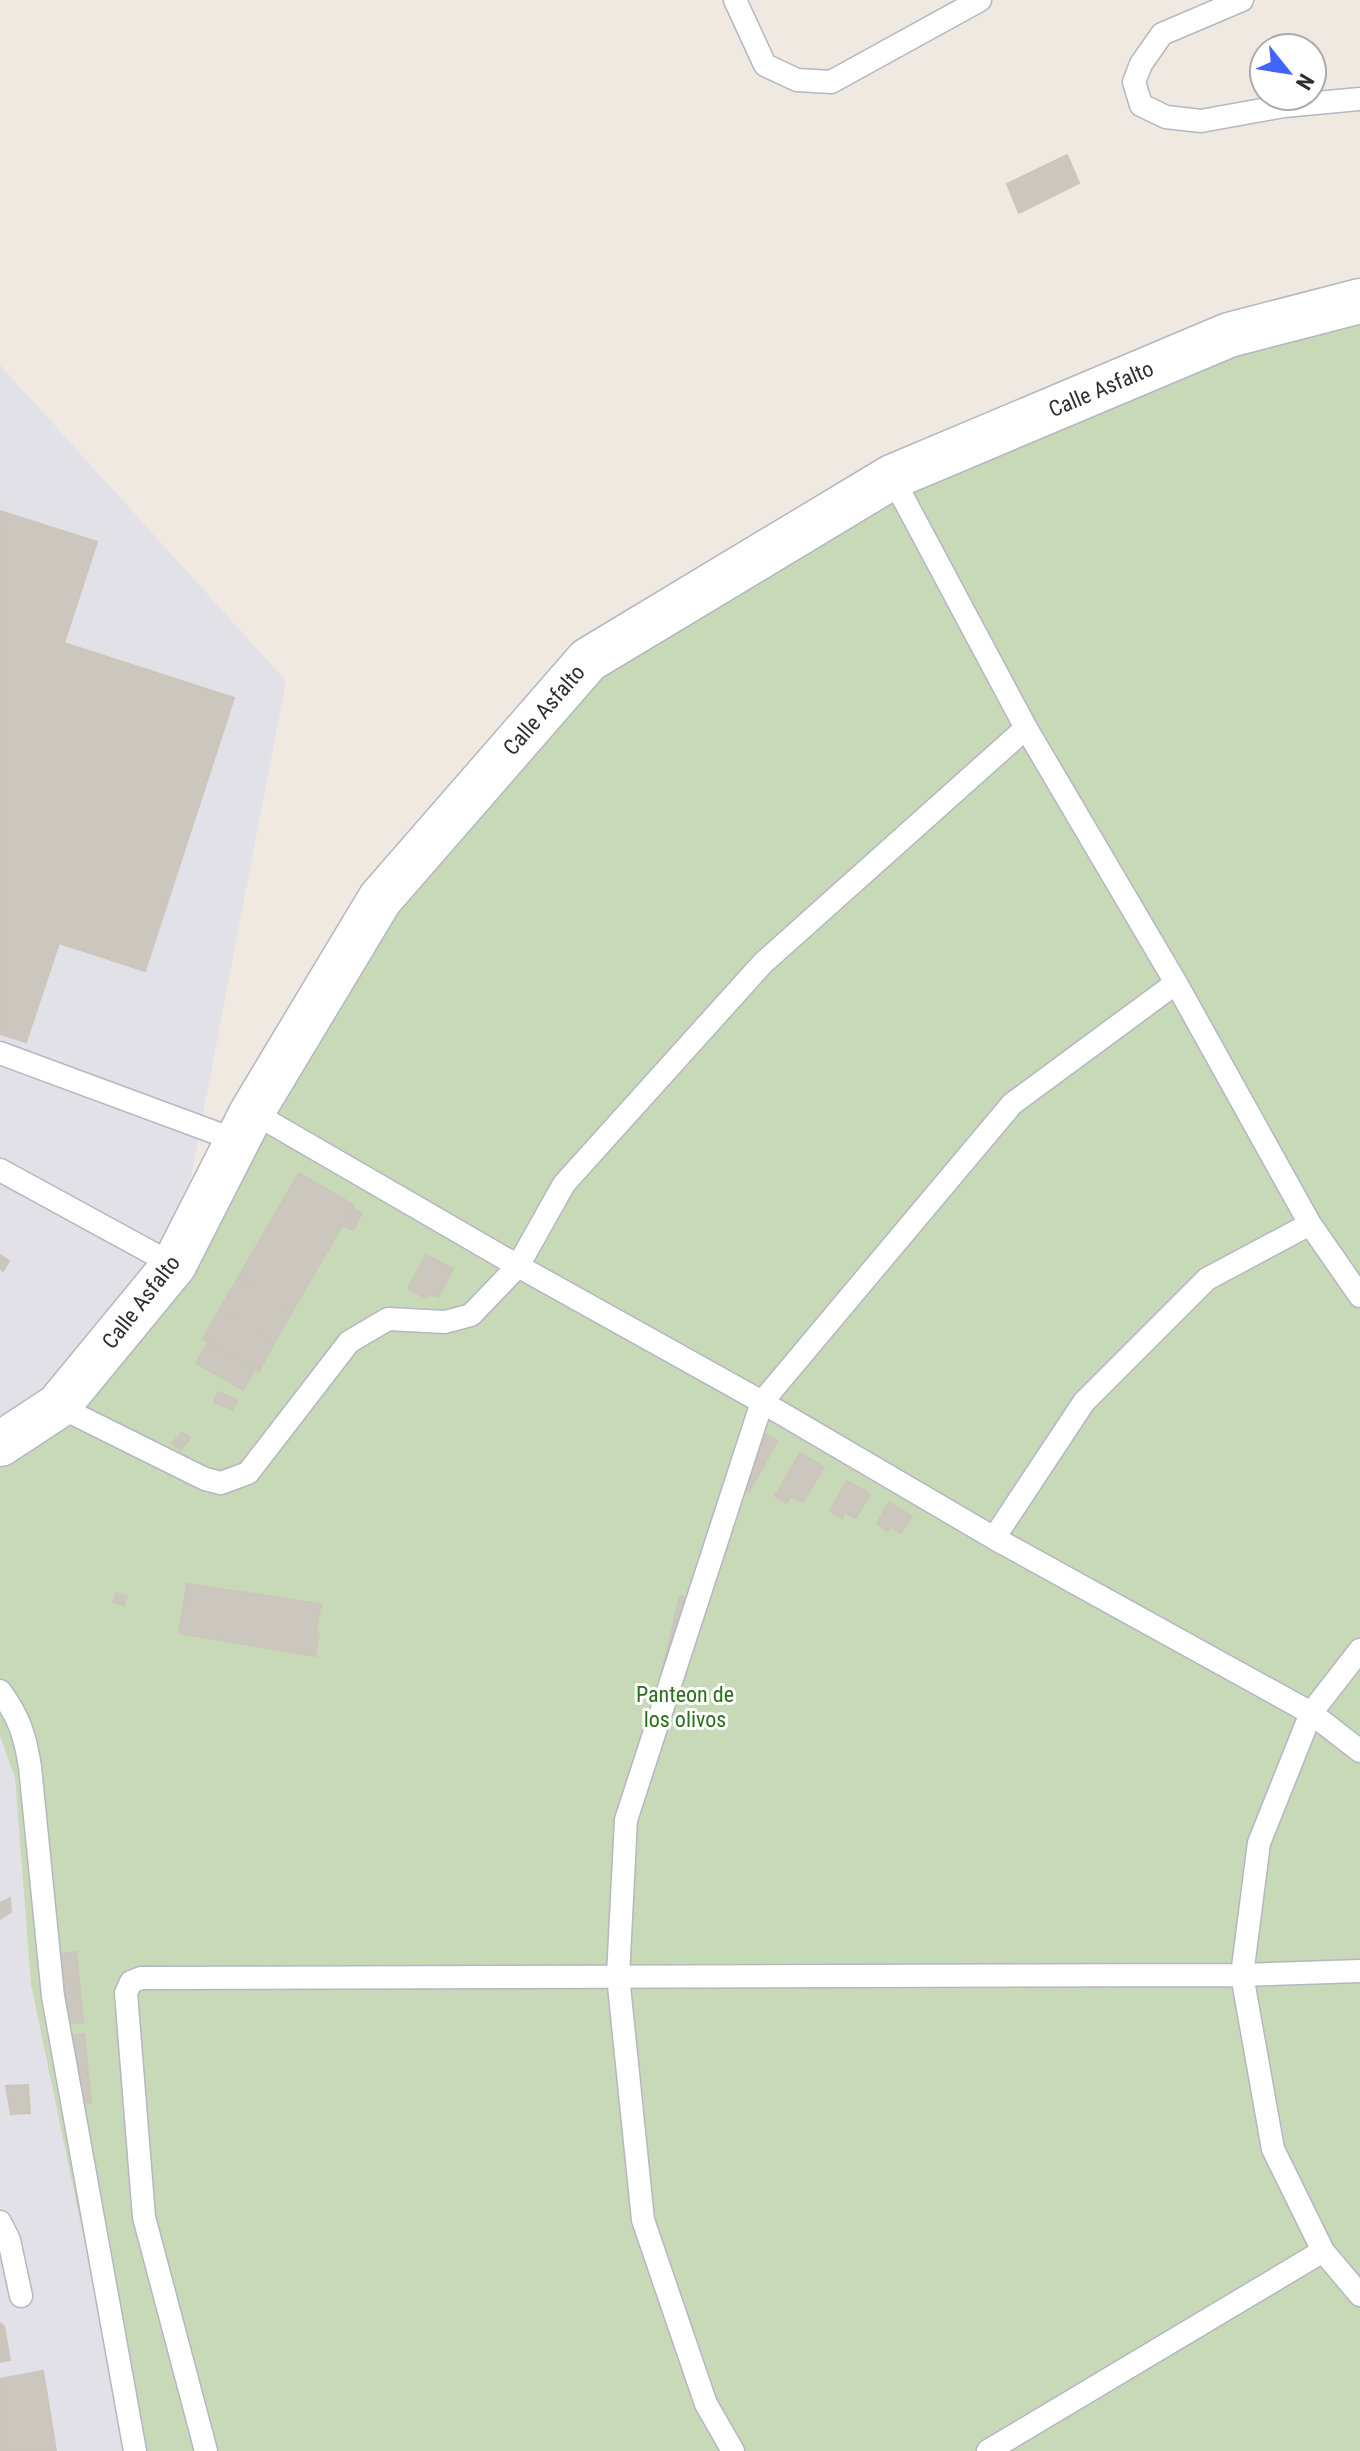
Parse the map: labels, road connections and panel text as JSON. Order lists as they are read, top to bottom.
{
  "streets": {
    "street": ["Calle Asfalto"]
  },
  "parks": ["Panteon de los olivos"],
  "north": "bottom right"
}
